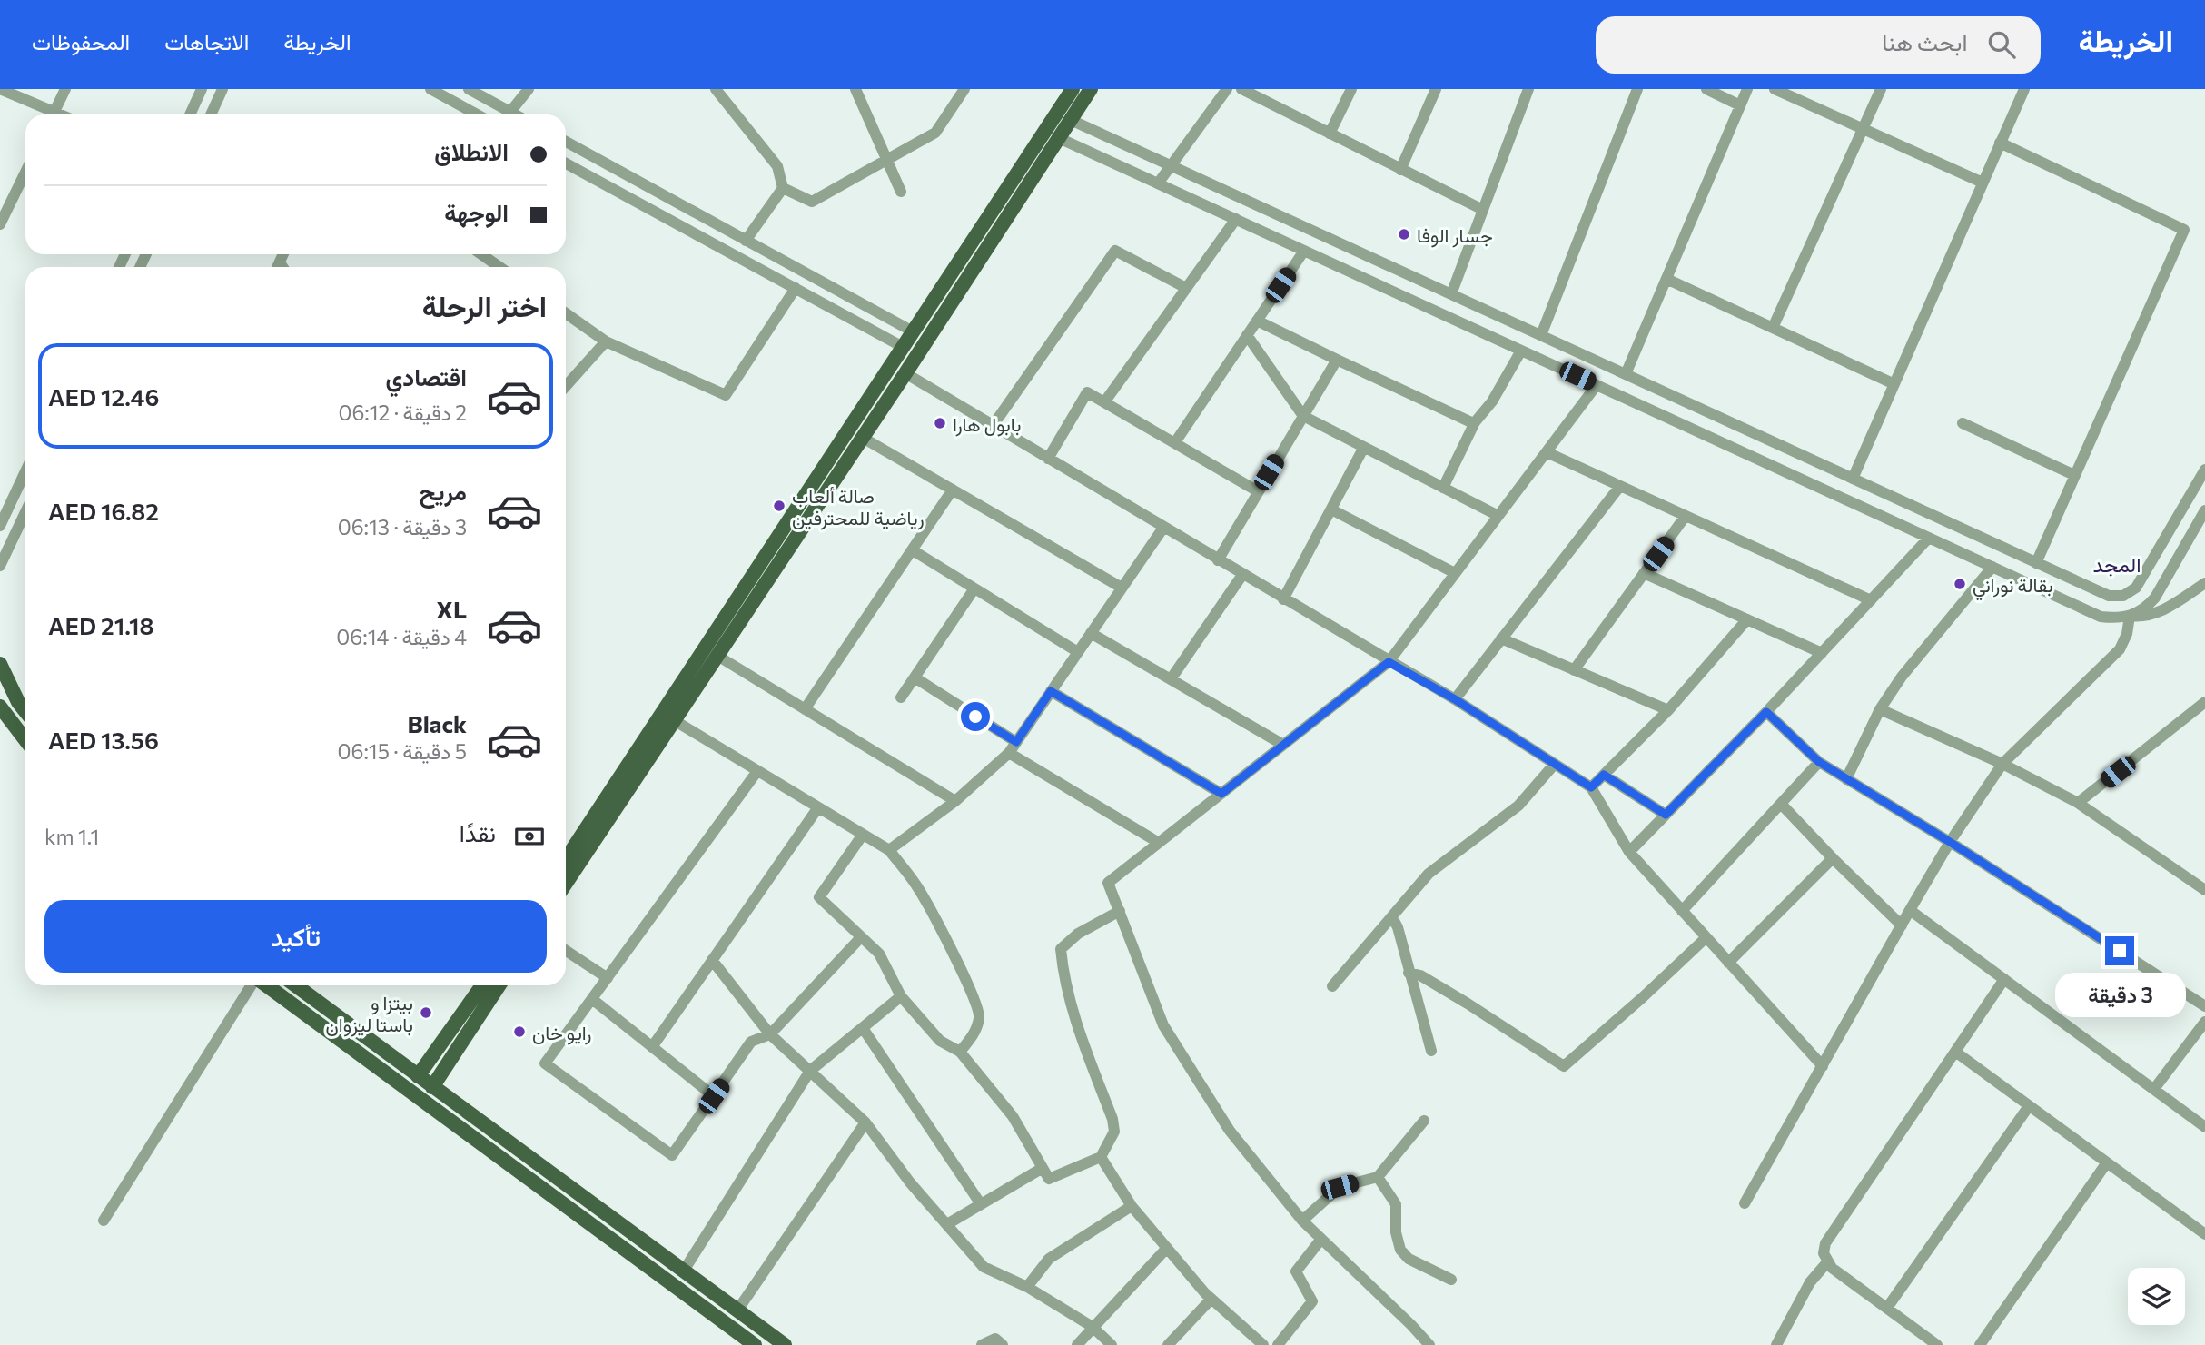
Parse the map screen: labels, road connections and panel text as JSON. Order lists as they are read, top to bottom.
{
  "districts": ["المجد"],
  "places": [
    "جسار الوفا",
    "بابول هارا",
    "صالة ألعاب رياضية للمحترفين",
    "بقالة نوراني",
    "بيتزا و باستا ليزوان",
    "رايو خان"
  ],
  "page": {
    "header": "الخريطة",
    "search": "ابحث هنا",
    "nav": ["الخريطة", "الاتجاهات", "المحفوظات"],
    "banner": ["الانطلاق", "الوجهة"],
    "heading": "اختر الرحلة",
    "list": [
      {
        "name": "اقتصادي",
        "note": "2 دقيقة · 06:12",
        "value": "AED 12.46"
      },
      {
        "name": "مريح",
        "note": "3 دقيقة · 06:13",
        "value": "AED 16.82"
      },
      {
        "name": "XL",
        "note": "4 دقيقة · 06:14",
        "value": "AED 21.18"
      },
      {
        "name": "Black",
        "note": "5 دقيقة · 06:15",
        "value": "AED 13.56"
      }
    ],
    "pay": ["نقدًا", "1.1 km"],
    "buttons": "تأكيد",
    "bubble": "3 دقيقة"
  }
}
